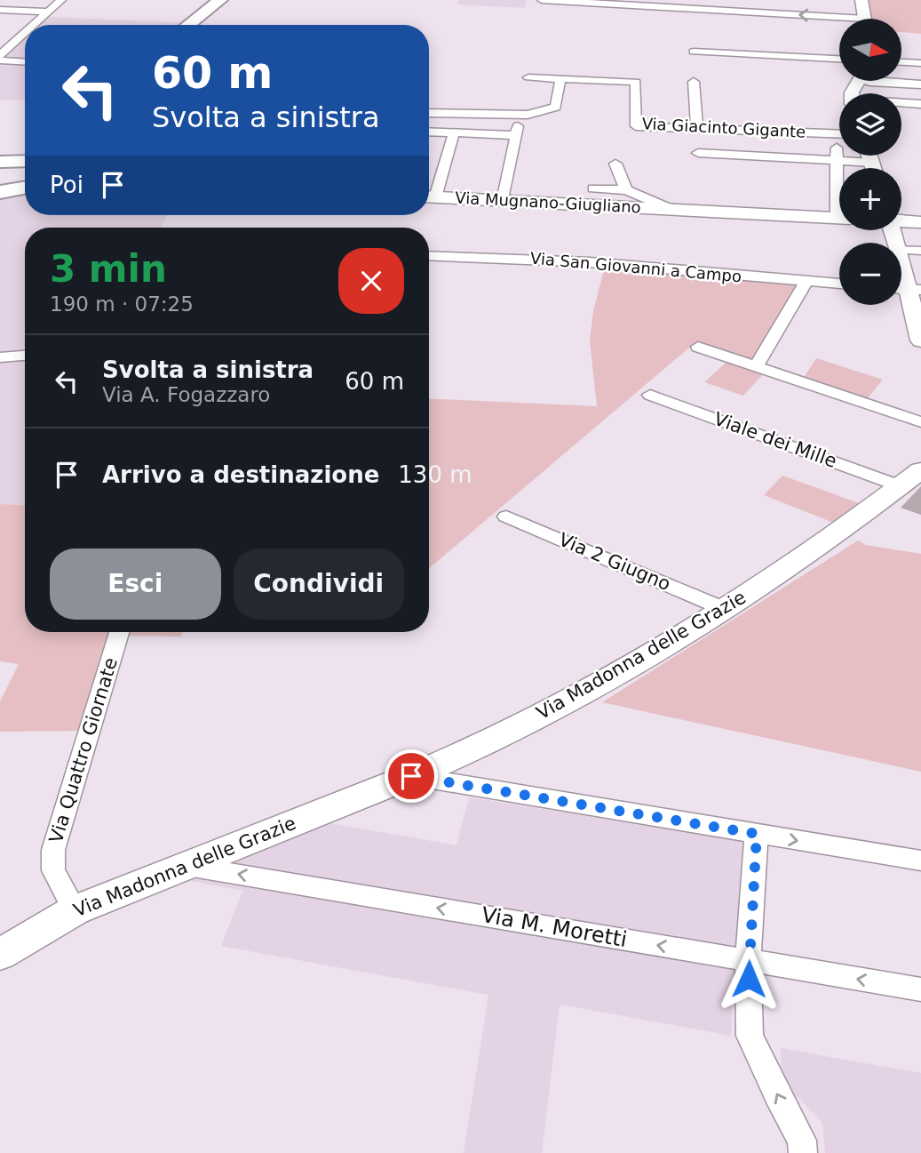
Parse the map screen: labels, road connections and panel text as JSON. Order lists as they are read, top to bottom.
{
  "streets": {
    "street": [
      "Via Giacinto Gigante",
      "Via Mugnano-Giugliano",
      "Via San Giovanni a Campo",
      "Viale dei Mille",
      "Via 2 Giugno",
      "Via Madonna delle Grazie",
      "Via Quattro Giornate",
      "Via M. Moretti"
    ]
  },
  "crossings": [
    ["Viale dei Mille", "Via Madonna delle Grazie"],
    ["Via 2 Giugno", "Via Madonna delle Grazie"],
    ["Via Madonna delle Grazie", "Via Quattro Giornate"],
    ["Via Madonna delle Grazie", "Via M. Moretti"]
  ],
  "north": "right",
  "page": {
    "map_buttons": ["+", "−"],
    "turn": ["60 m", "Svolta a sinistra"],
    "then": "Poi",
    "heading": ["3 min", "190 m · 07:25"],
    "list": [
      {
        "name": "Svolta a sinistra",
        "note": "Via A. Fogazzaro",
        "value": "60 m"
      },
      {
        "name": "Arrivo a destinazione",
        "value": "130 m"
      }
    ],
    "buttons": ["Esci", "Condividi"]
  }
}
